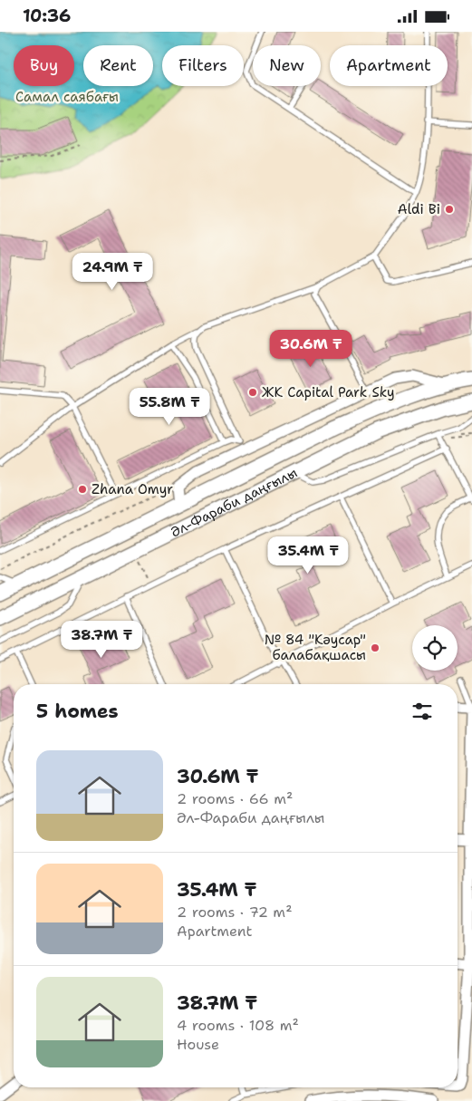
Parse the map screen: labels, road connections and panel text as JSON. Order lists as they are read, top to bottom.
{
  "streets": {
    "main road": ["Әл-Фараби даңғылы"]
  },
  "parks": ["Самал саябағы"],
  "places": [
    "Aldi Bi",
    "ЖК Capital Park Sky",
    "Zhana Omyr",
    "№ 84 \"Кәусар\" балабақшасы"
  ],
  "page": {
    "status": "10:36",
    "chip": [
      "Buy",
      "Rent",
      "Filters",
      "New",
      "Apartment"
    ],
    "price": [
      "24.9M ₸",
      "30.6M ₸",
      "55.8M ₸",
      "35.4M ₸",
      "38.7M ₸"
    ],
    "heading": "5 homes",
    "list": [
      {
        "name": "30.6M ₸",
        "note": "2 rooms · 66 m² · Әл-Фараби даңғылы"
      },
      {
        "name": "35.4M ₸",
        "note": "2 rooms · 72 m² · Apartment"
      },
      {
        "name": "38.7M ₸",
        "note": "4 rooms · 108 m² · House"
      }
    ]
  }
}
